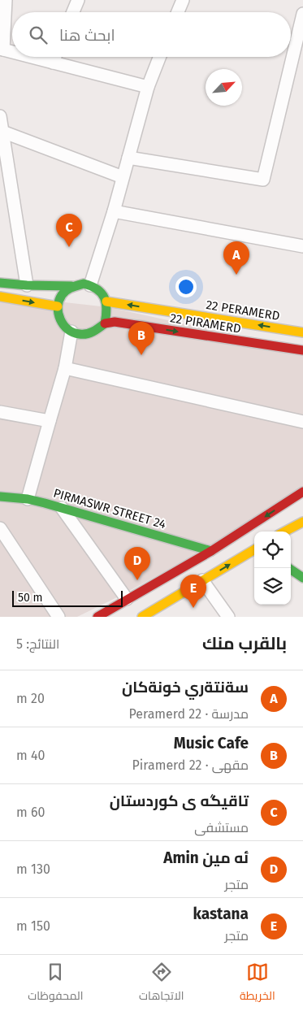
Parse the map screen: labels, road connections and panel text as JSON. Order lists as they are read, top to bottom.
{
  "streets": {
    "main road": ["22 PERAMERD", "22 PIRAMERD", "PIRMASWR STREET 24"]
  },
  "crossings": [
    ["22 PERAMERD", "22 PIRAMERD"]
  ],
  "one_way": ["22 PERAMERD", "22 PIRAMERD"],
  "scale_bar": "50 m",
  "north": "top right",
  "page": {
    "search": "ابحث هنا",
    "pins": [
      "C",
      "A",
      "B",
      "D",
      "E"
    ],
    "scale": "50 m",
    "heading": ["بالقرب منك", "النتائج: 5"],
    "list": [
      {
        "mark": "A",
        "name": "سةنتةري خونةكان",
        "note": "مدرسة · 22 Peramerd",
        "value": "20 m"
      },
      {
        "mark": "B",
        "name": "Music Cafe",
        "note": "مقهى · 22 Piramerd",
        "value": "40 m"
      },
      {
        "mark": "C",
        "name": "تاقيگه ى كوردستان",
        "note": "مستشفى",
        "value": "60 m"
      },
      {
        "mark": "D",
        "name": "ئه مین Amin",
        "note": "متجر",
        "value": "130 m"
      },
      {
        "mark": "E",
        "name": "kastana",
        "note": "متجر",
        "value": "150 m"
      }
    ],
    "nav": ["الخريطة", "الاتجاهات", "المحفوظات"]
  }
}
